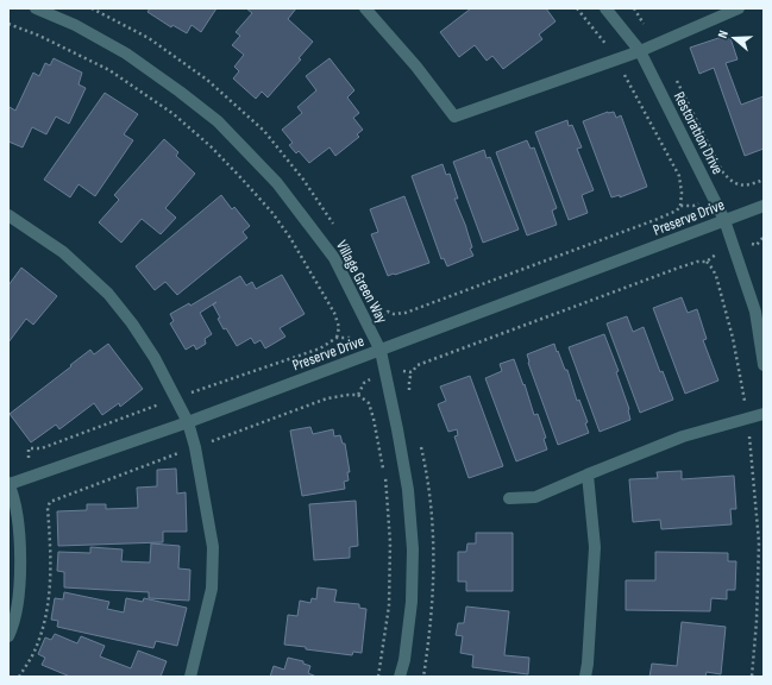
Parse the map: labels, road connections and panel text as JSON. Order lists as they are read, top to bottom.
{
  "streets": {
    "street": ["Restoration Drive", "Preserve Drive", "Village Green Way"]
  },
  "crossings": [
    ["Restoration Drive", "Preserve Drive"],
    ["Preserve Drive", "Village Green Way"]
  ],
  "north": "left"
}
